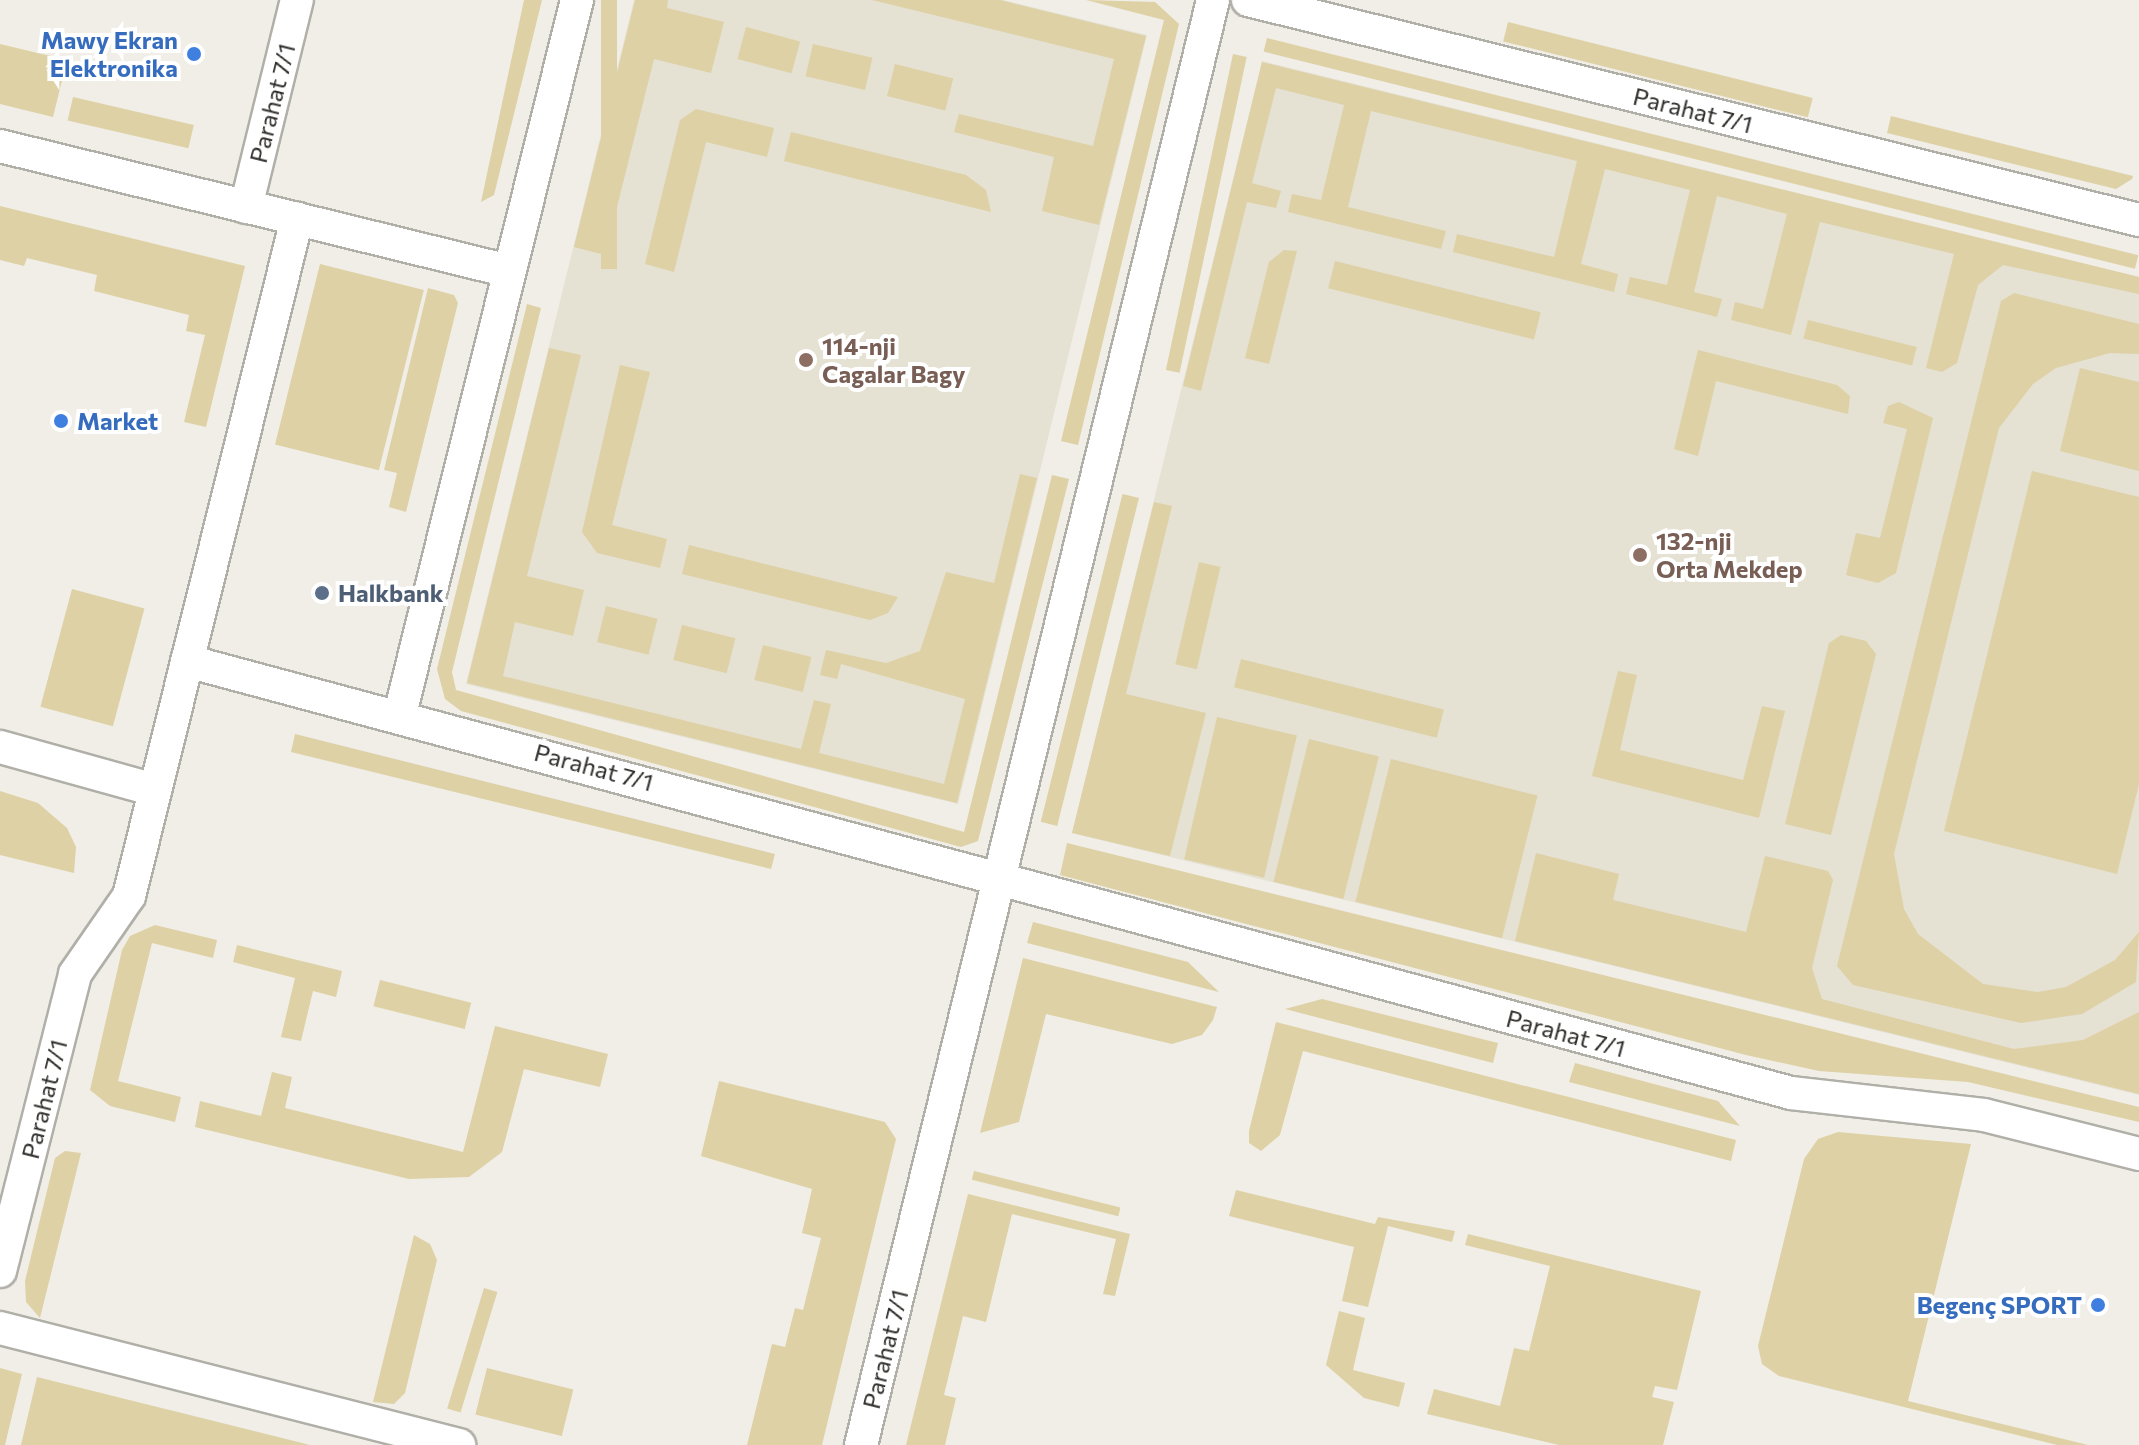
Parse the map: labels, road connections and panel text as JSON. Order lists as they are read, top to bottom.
{
  "streets": {
    "street": ["Parahat 7/1"]
  },
  "places": [
    "Mawy Ekran Elektronika",
    "114-nji Cagalar Bagy",
    "Market",
    "132-nji Orta Mekdep",
    "Halkbank",
    "Begenç SPORT"
  ]
}
